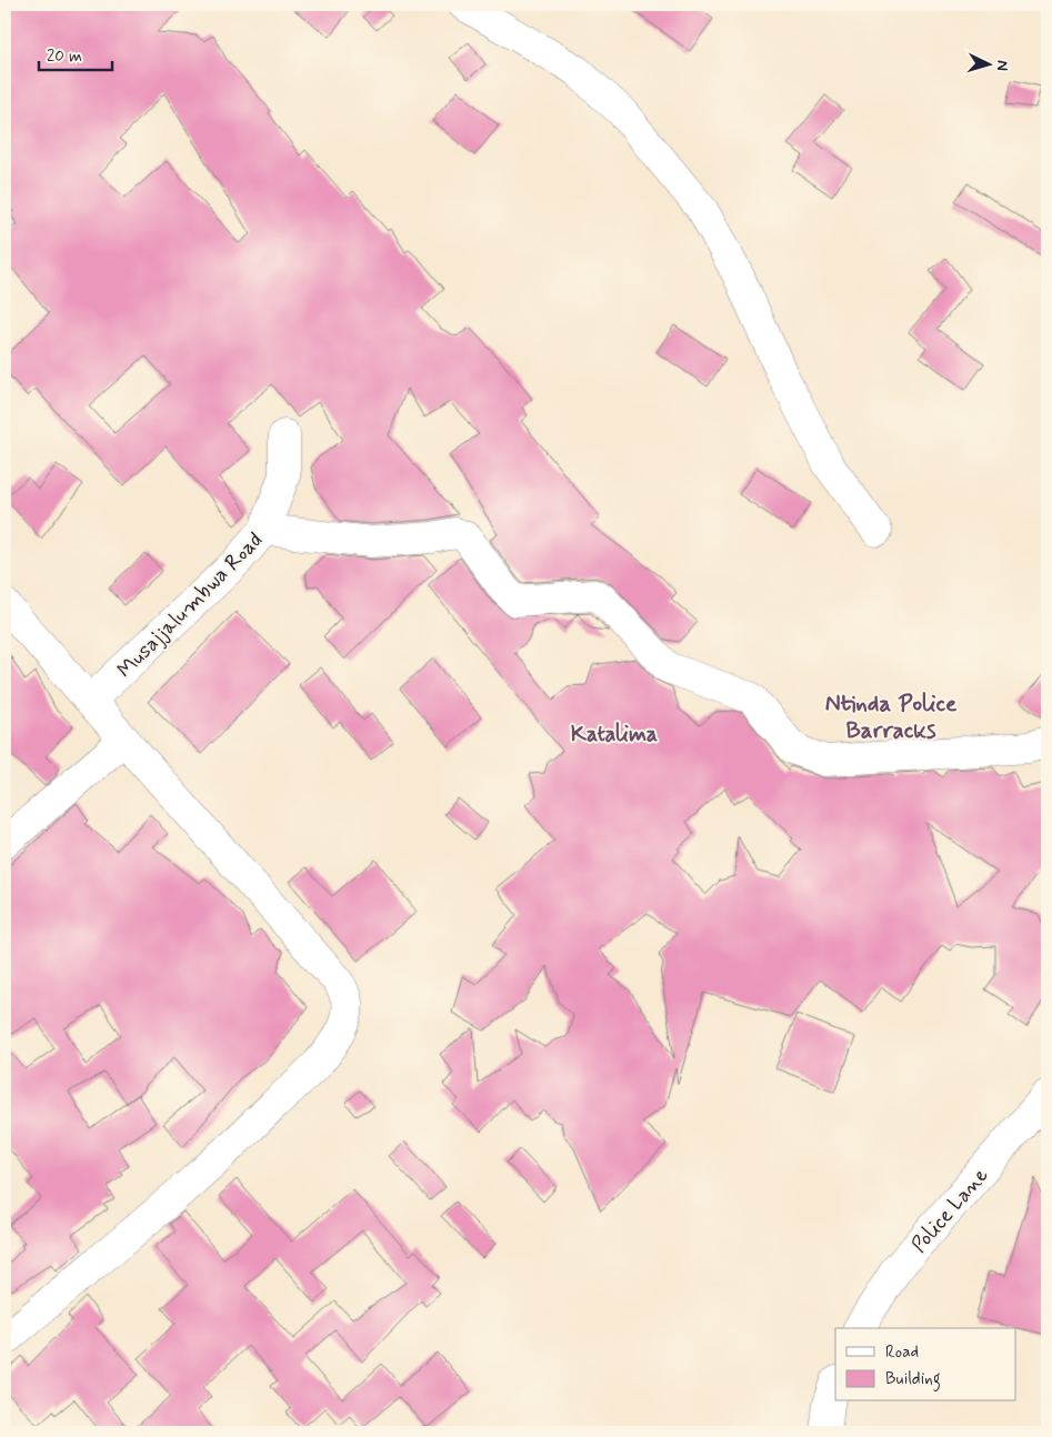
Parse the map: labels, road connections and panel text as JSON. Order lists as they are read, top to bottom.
{
  "streets": {
    "street": ["Musajjalumbwa Road", "Police Lane"]
  },
  "districts": ["Ntinda Police Barracks", "Katalima"],
  "legend": ["Road", "Building"],
  "scale_bar": "20 m",
  "north": "right"
}
